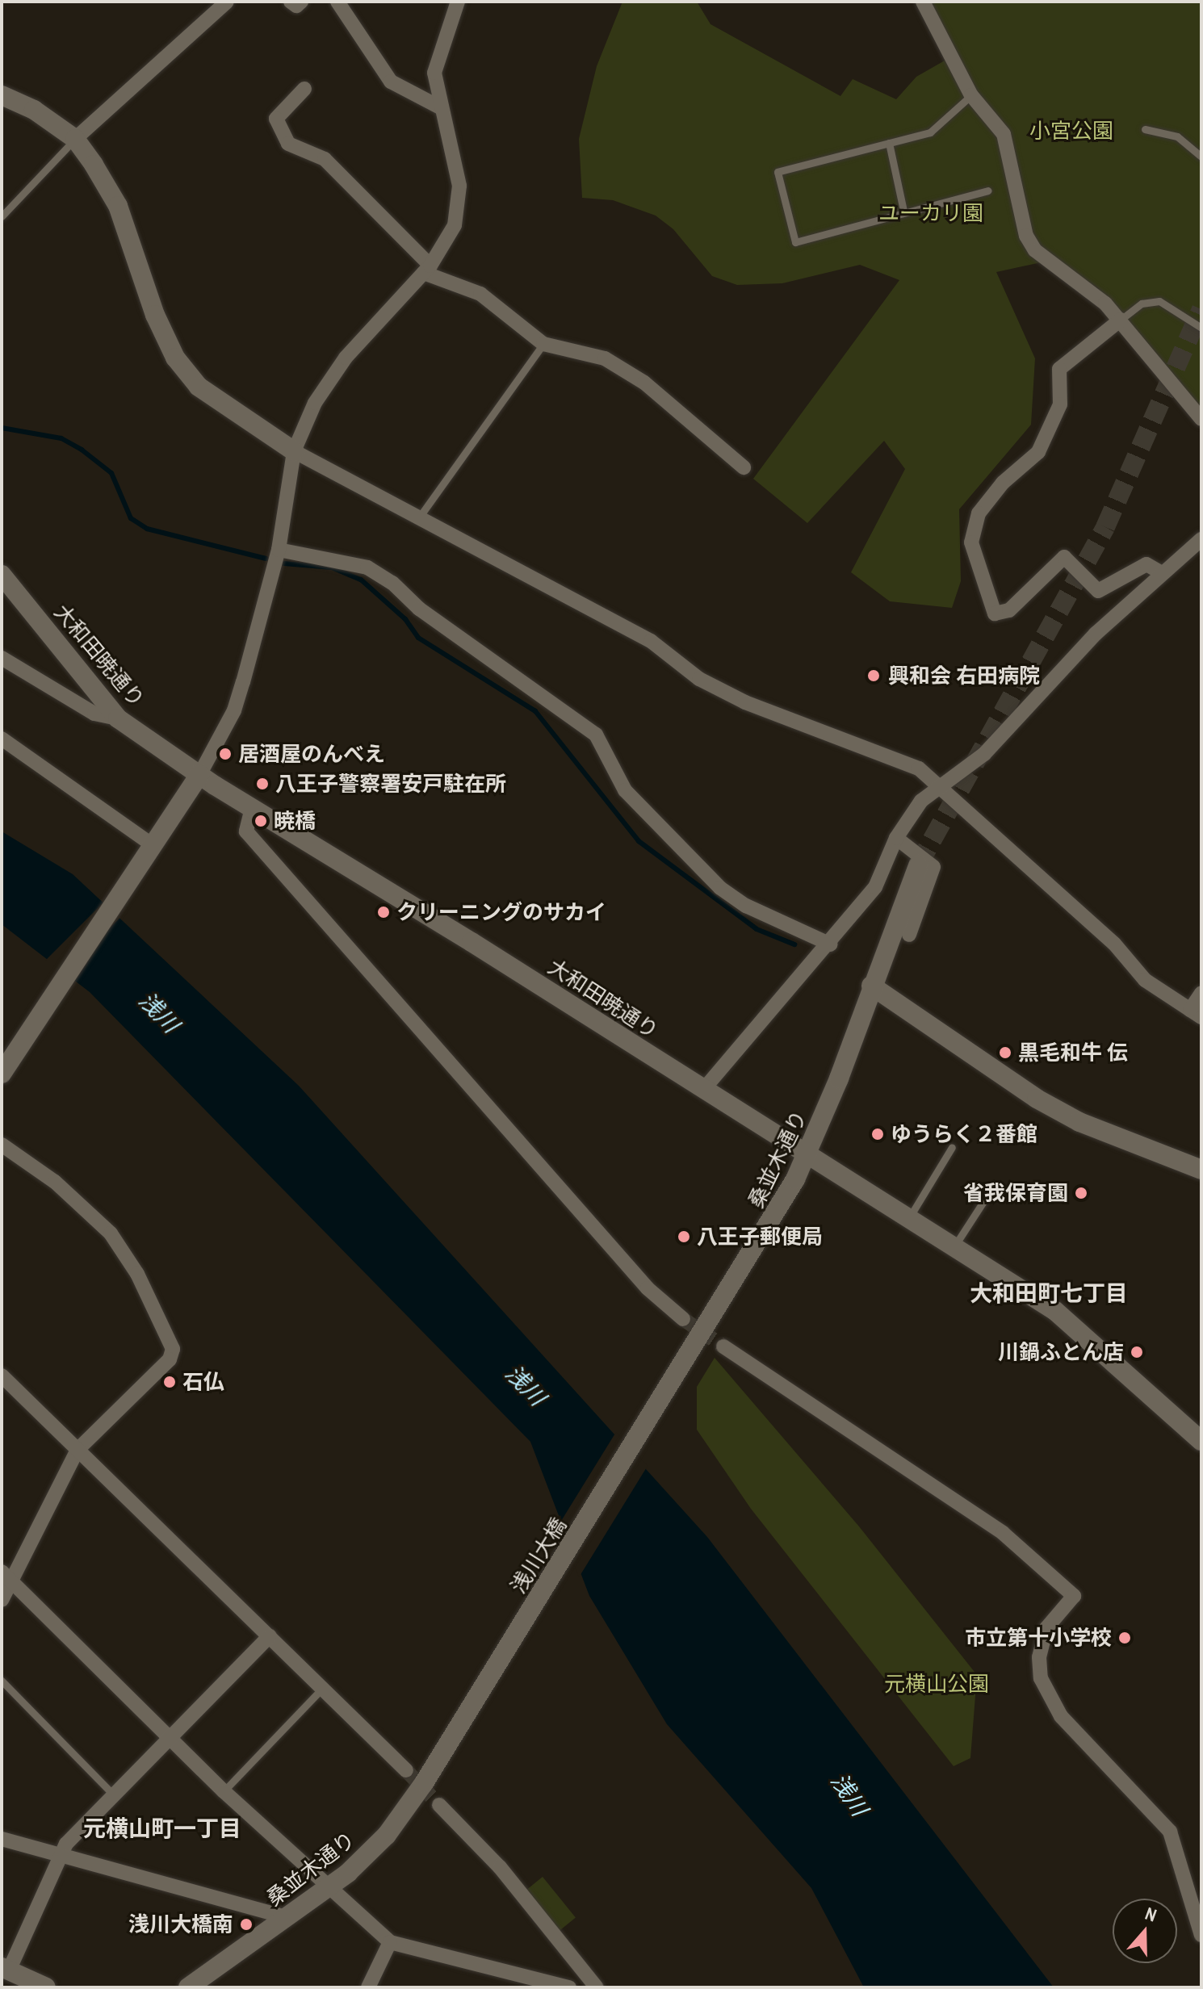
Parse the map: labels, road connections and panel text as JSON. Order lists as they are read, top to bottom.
{
  "streets": {
    "street": ["大和田暁通り", "桑並木通り", "浅川大橋"]
  },
  "crossings": [
    ["大和田暁通り", "桑並木通り"],
    ["桑並木通り", "浅川大橋"]
  ],
  "districts": ["大和田町七丁目", "元横山町一丁目"],
  "water": ["浅川"],
  "parks": ["小宮公園", "ユーカリ園", "元横山公園"],
  "places": [
    "興和会 右田病院",
    "居酒屋のんべえ",
    "八王子警察署安戸駐在所",
    "暁橋",
    "クリーニングのサカイ",
    "黒毛和牛 伝",
    "ゆうらく２番館",
    "省我保育園",
    "八王子郵便局",
    "川鍋ふとん店",
    "石仏",
    "市立第十小学校",
    "浅川大橋南"
  ],
  "north": "top"
}
